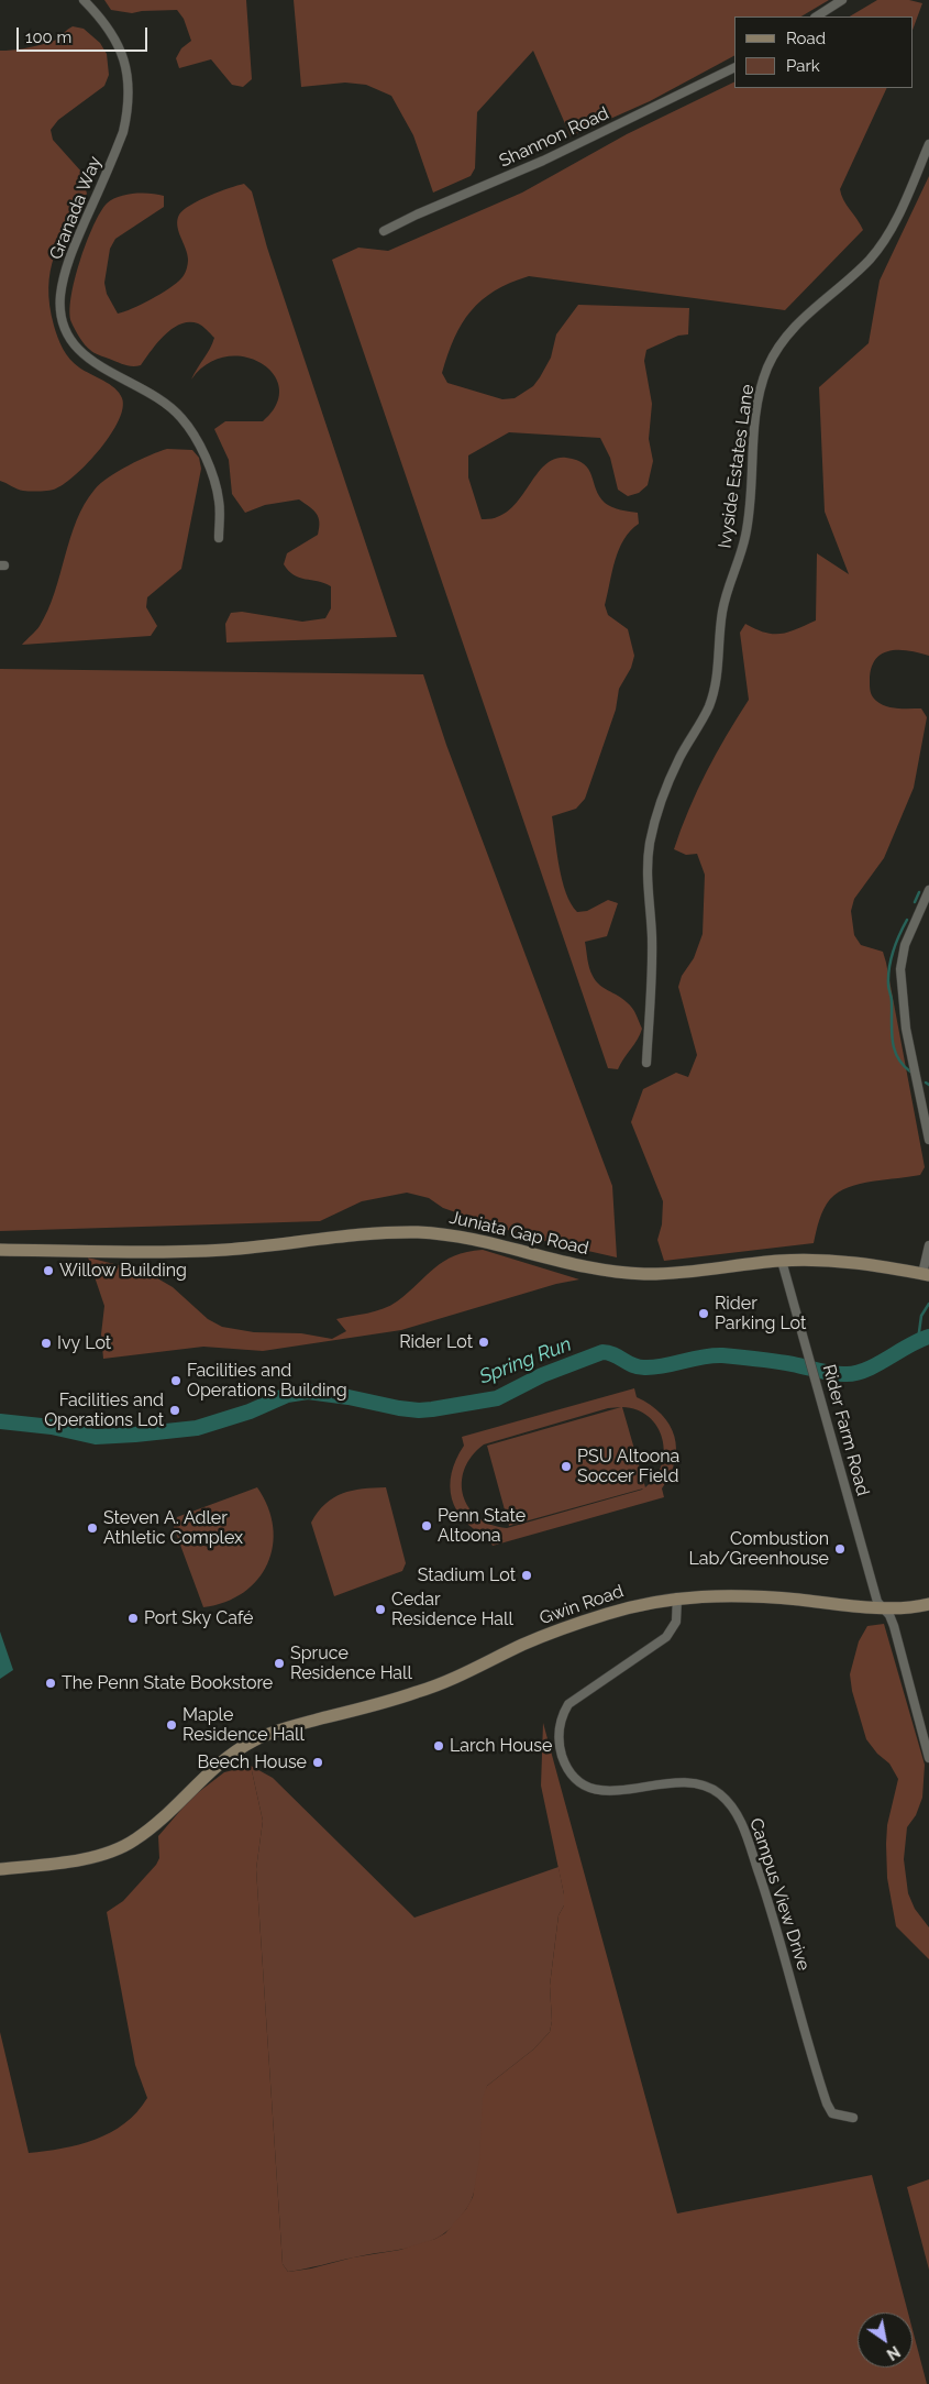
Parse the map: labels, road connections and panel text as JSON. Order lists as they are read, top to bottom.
{
  "streets": {
    "street": [
      "Shannon Road",
      "Granada Way",
      "Ivyside Estates Lane",
      "Juniata Gap Road",
      "Rider Farm Road",
      "Gwin Road",
      "Campus View Drive"
    ]
  },
  "crossings": [
    ["Juniata Gap Road", "Rider Farm Road"],
    ["Rider Farm Road", "Gwin Road"],
    ["Gwin Road", "Campus View Drive"]
  ],
  "water": ["Spring Run"],
  "places": [
    "Willow Building",
    "Rider Parking Lot",
    "Rider Lot",
    "Ivy Lot",
    "Facilities and Operations Building",
    "Facilities and Operations Lot",
    "PSU Altoona Soccer Field",
    "Penn State Altoona",
    "Steven A. Adler Athletic Complex",
    "Combustion Lab/Greenhouse",
    "Stadium Lot",
    "Cedar Residence Hall",
    "Port Sky Café",
    "Spruce Residence Hall",
    "The Penn State Bookstore",
    "Maple Residence Hall",
    "Larch House",
    "Beech House"
  ],
  "legend": ["Road", "Park"],
  "scale_bar": "100 m",
  "north": "bottom right"
}
